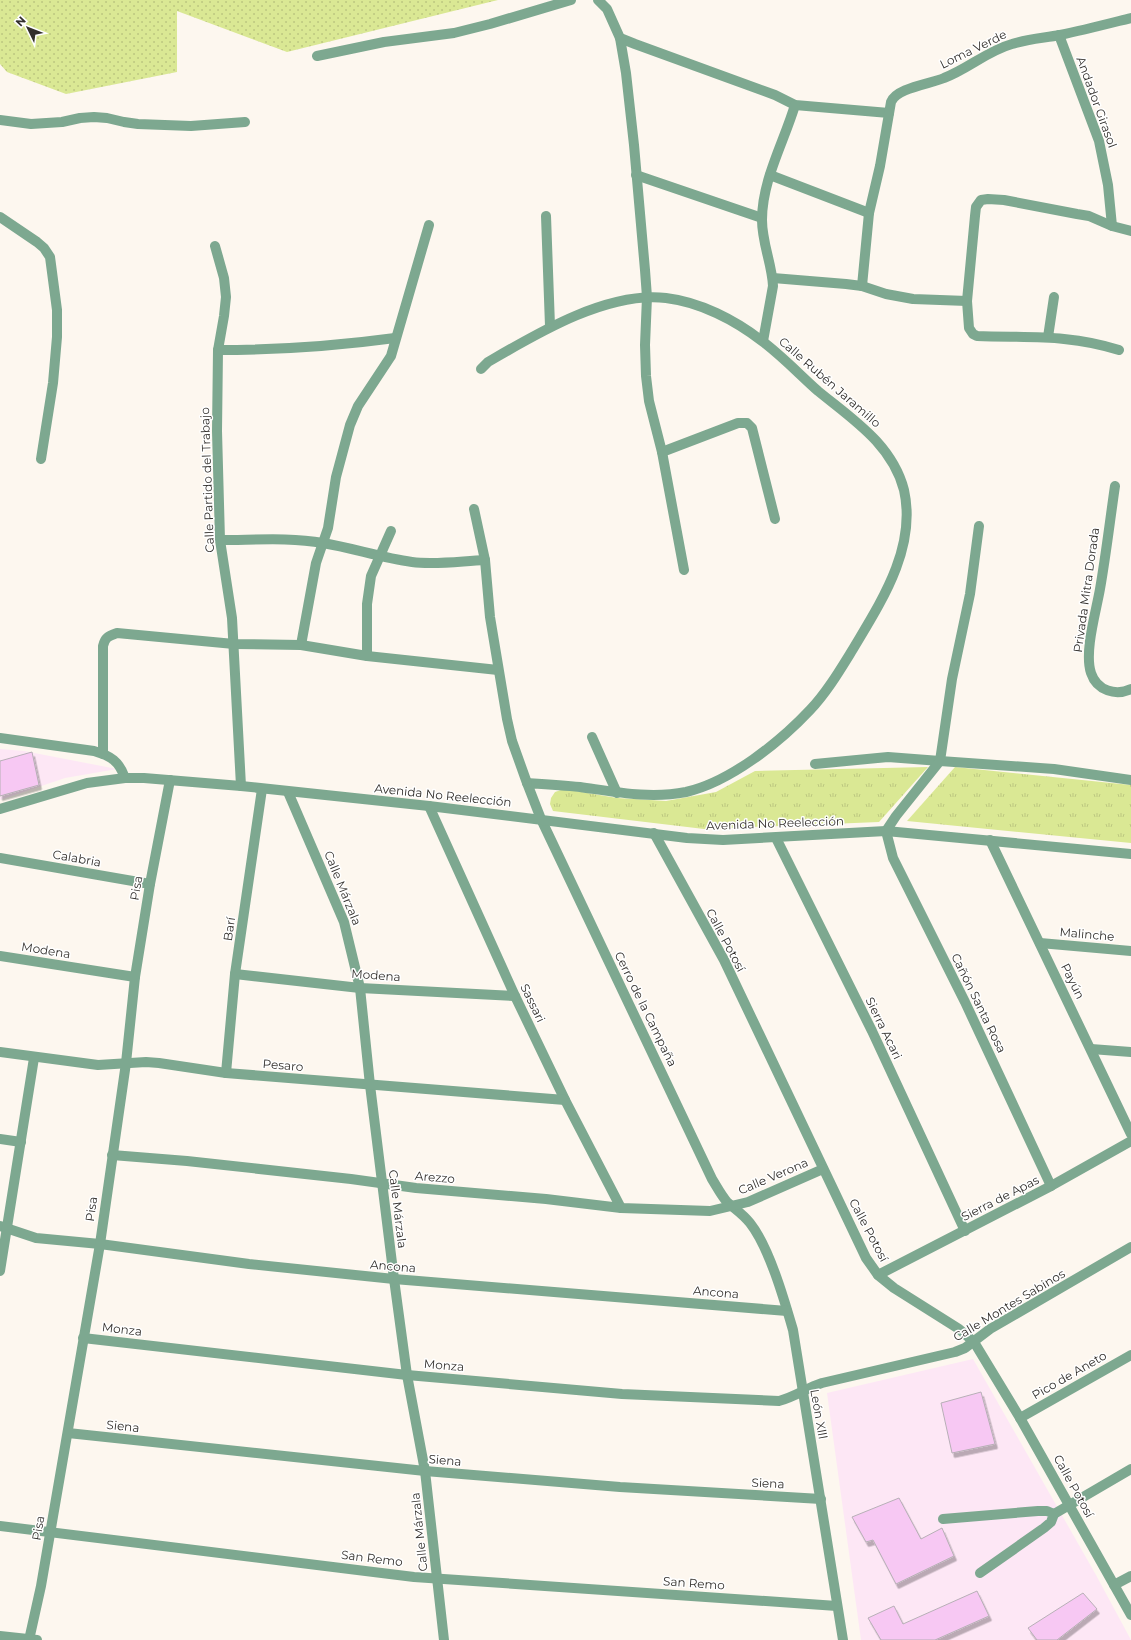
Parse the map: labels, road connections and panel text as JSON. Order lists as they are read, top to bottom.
{
  "streets": {
    "street": [
      "Loma Verde",
      "Andador Girasol",
      "Calle Rubén Jaramillo",
      "Calle Partido del Trabajo",
      "Privada Mitra Dorada",
      "Avenida No Reelección",
      "Calabria",
      "Pisa",
      "Calle Márzala",
      "Barí",
      "Malinche",
      "Calle Potosí",
      "Modena",
      "Payún",
      "Sassari",
      "Cañón Santa Rosa",
      "Cerro de la Campaña",
      "Sierra Acari",
      "Pesaro",
      "Calle Verona",
      "Arezzo",
      "Sierra de Apas",
      "Ancona",
      "Calle Montes Sabinos",
      "Monza",
      "Pico de Aneto",
      "León Xlll",
      "Siena",
      "San Remo"
    ]
  },
  "crossings": [
    ["Loma Verde", "Andador Girasol"],
    ["Calle Partido del Trabajo", "Avenida No Reelección"],
    ["Avenida No Reelección", "Pisa"],
    ["Avenida No Reelección", "Calle Márzala"],
    ["Avenida No Reelección", "Barí"],
    ["Avenida No Reelección", "Calle Potosí"],
    ["Avenida No Reelección", "Payún"],
    ["Avenida No Reelección", "Sassari"],
    ["Avenida No Reelección", "Cañón Santa Rosa"],
    ["Avenida No Reelección", "Cerro de la Campaña"],
    ["Avenida No Reelección", "Sierra Acari"],
    ["Calabria", "Pisa"],
    ["Pisa", "Modena"],
    ["Pisa", "Pesaro"],
    ["Pisa", "Arezzo"],
    ["Pisa", "Ancona"],
    ["Pisa", "Monza"],
    ["Pisa", "Siena"],
    ["Pisa", "San Remo"],
    ["Calle Márzala", "Modena"],
    ["Calle Márzala", "Pesaro"],
    ["Calle Márzala", "Arezzo"],
    ["Calle Márzala", "Ancona"],
    ["Calle Márzala", "Monza"],
    ["Calle Márzala", "Siena"],
    ["Calle Márzala", "San Remo"],
    ["Barí", "Modena"],
    ["Barí", "Pesaro"],
    ["Malinche", "Payún"],
    ["Calle Potosí", "Calle Verona"],
    ["Calle Potosí", "Sierra de Apas"],
    ["Calle Potosí", "Calle Montes Sabinos"],
    ["Calle Potosí", "Pico de Aneto"],
    ["Modena", "Sassari"],
    ["Sassari", "Pesaro"],
    ["Sassari", "Arezzo"],
    ["Cañón Santa Rosa", "Sierra de Apas"],
    ["Cerro de la Campaña", "Calle Verona"],
    ["Cerro de la Campaña", "Arezzo"],
    ["Cerro de la Campaña", "León Xlll"],
    ["Sierra Acari", "Sierra de Apas"],
    ["Calle Verona", "Arezzo"],
    ["Calle Verona", "León Xlll"],
    ["Arezzo", "León Xlll"],
    ["Ancona", "León Xlll"],
    ["Calle Montes Sabinos", "Monza"],
    ["Calle Montes Sabinos", "León Xlll"],
    ["Monza", "León Xlll"],
    ["León Xlll", "Siena"],
    ["León Xlll", "San Remo"]
  ],
  "north": "top left"
}
